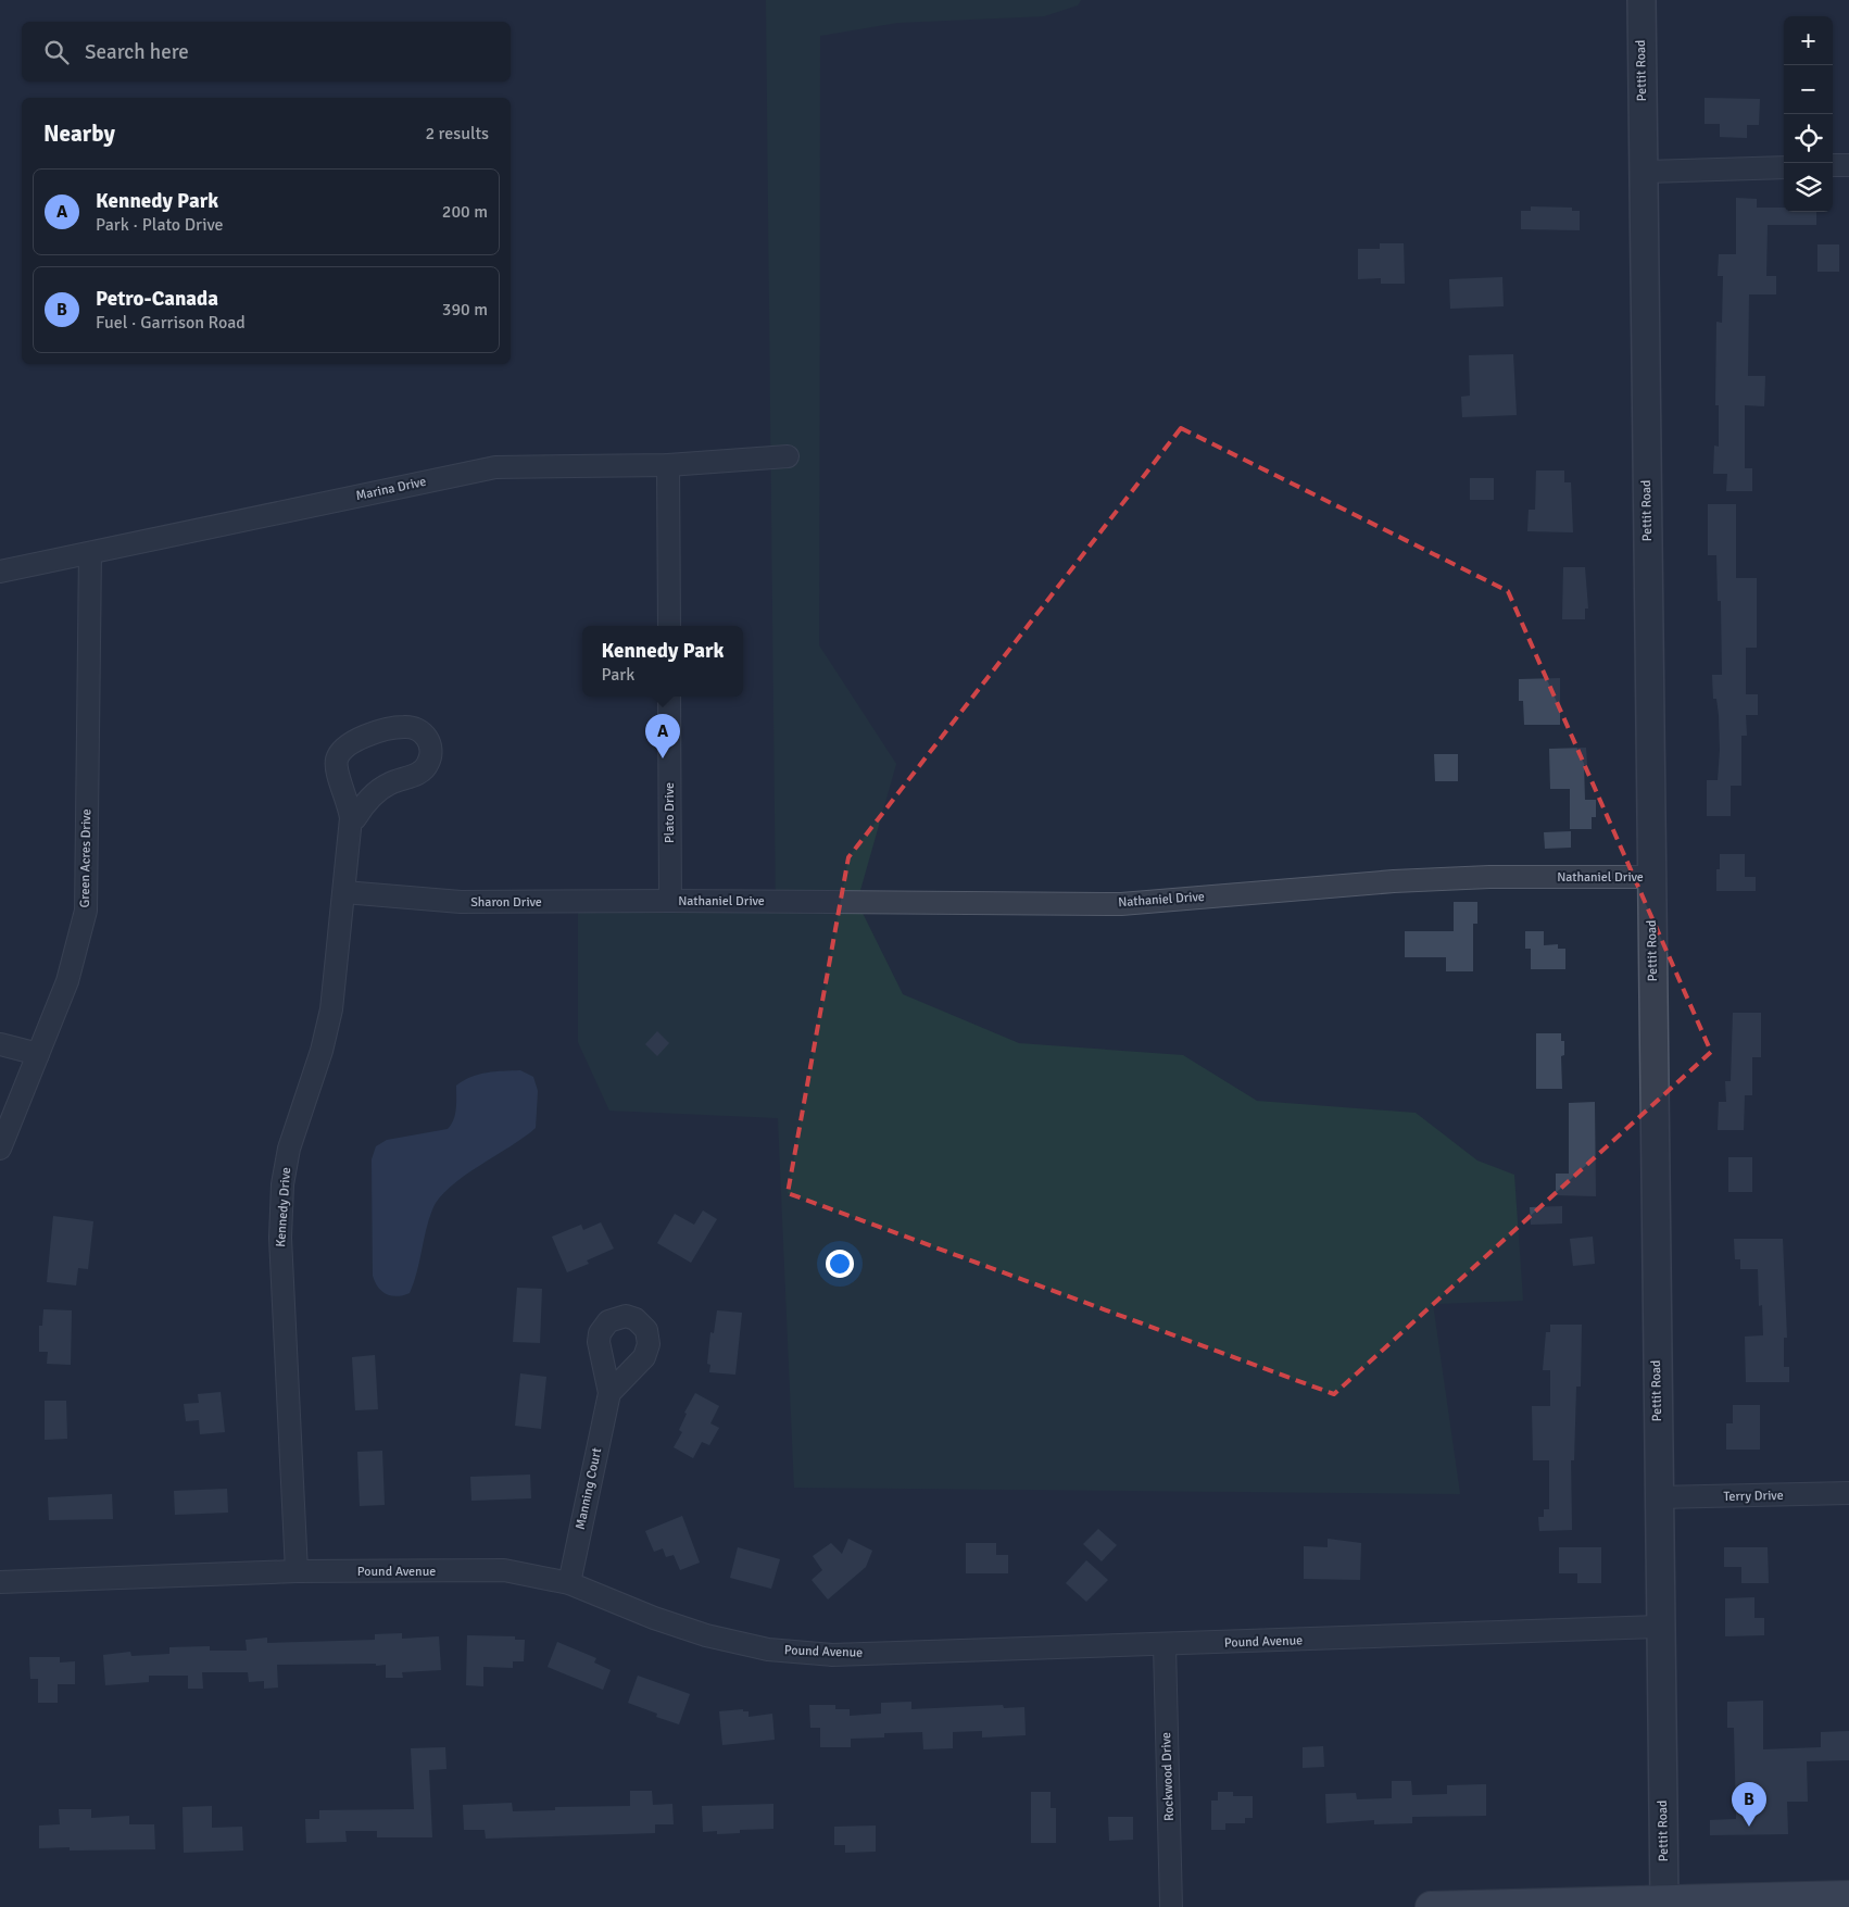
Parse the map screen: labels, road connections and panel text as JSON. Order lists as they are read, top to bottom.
{
  "streets": {
    "street": [
      "Pettit Road",
      "Marina Drive",
      "Plato Drive",
      "Green Acres Drive",
      "Nathaniel Drive",
      "Sharon Drive",
      "Kennedy Drive",
      "Manning Court",
      "Terry Drive",
      "Pound Avenue",
      "Rockwood Drive"
    ]
  },
  "crossings": [
    ["Pettit Road", "Nathaniel Drive"],
    ["Pettit Road", "Terry Drive"],
    ["Pettit Road", "Pound Avenue"],
    ["Marina Drive", "Green Acres Drive"],
    ["Plato Drive", "Nathaniel Drive"],
    ["Plato Drive", "Sharon Drive"],
    ["Nathaniel Drive", "Sharon Drive"],
    ["Sharon Drive", "Kennedy Drive"],
    ["Kennedy Drive", "Pound Avenue"],
    ["Manning Court", "Pound Avenue"],
    ["Pound Avenue", "Rockwood Drive"]
  ],
  "page": {
    "map_buttons": ["+", "−"],
    "search": "Search here",
    "heading": ["Nearby", "2 results"],
    "list": [
      {
        "mark": "A",
        "name": "Kennedy Park",
        "note": "Park · Plato Drive",
        "value": "200 m"
      },
      {
        "mark": "B",
        "name": "Petro-Canada",
        "note": "Fuel · Garrison Road",
        "value": "390 m"
      }
    ],
    "popup": ["Kennedy Park", "Park"],
    "pins": ["A", "B"]
  }
}
